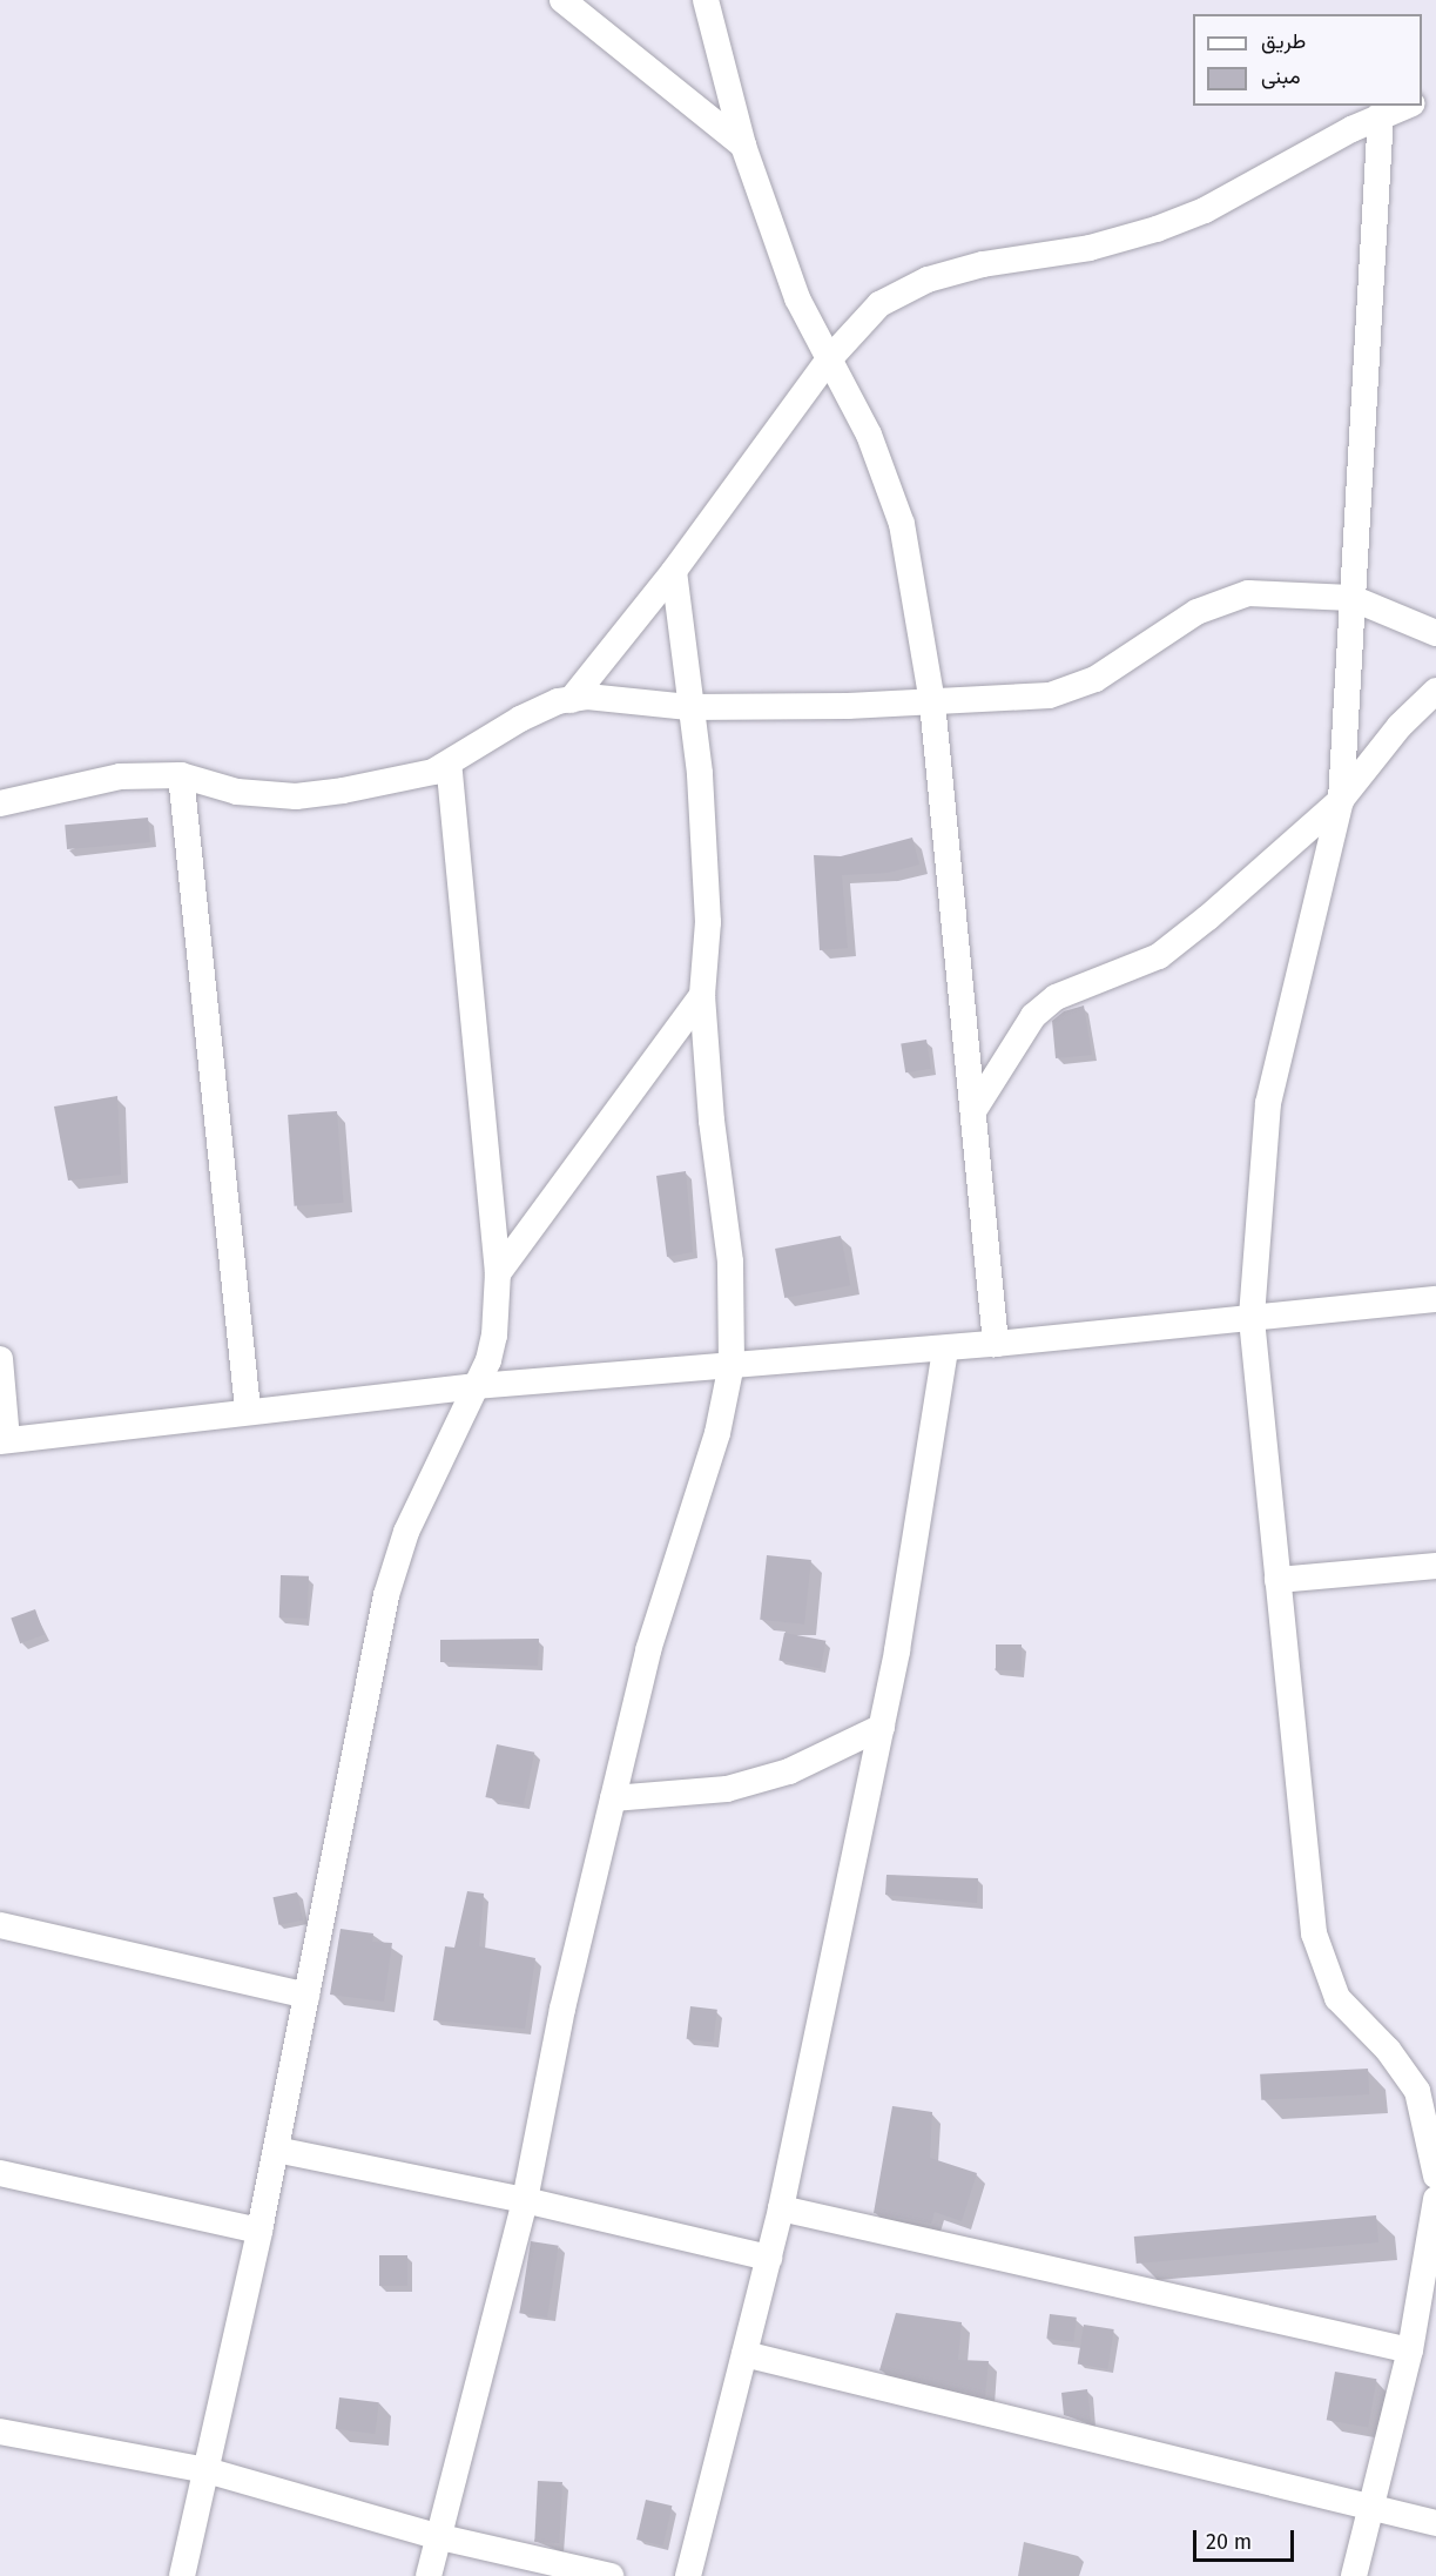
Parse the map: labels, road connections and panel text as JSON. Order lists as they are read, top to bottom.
{
  "legend": ["طريق", "مبنى"],
  "scale_bar": "20 m"
}
